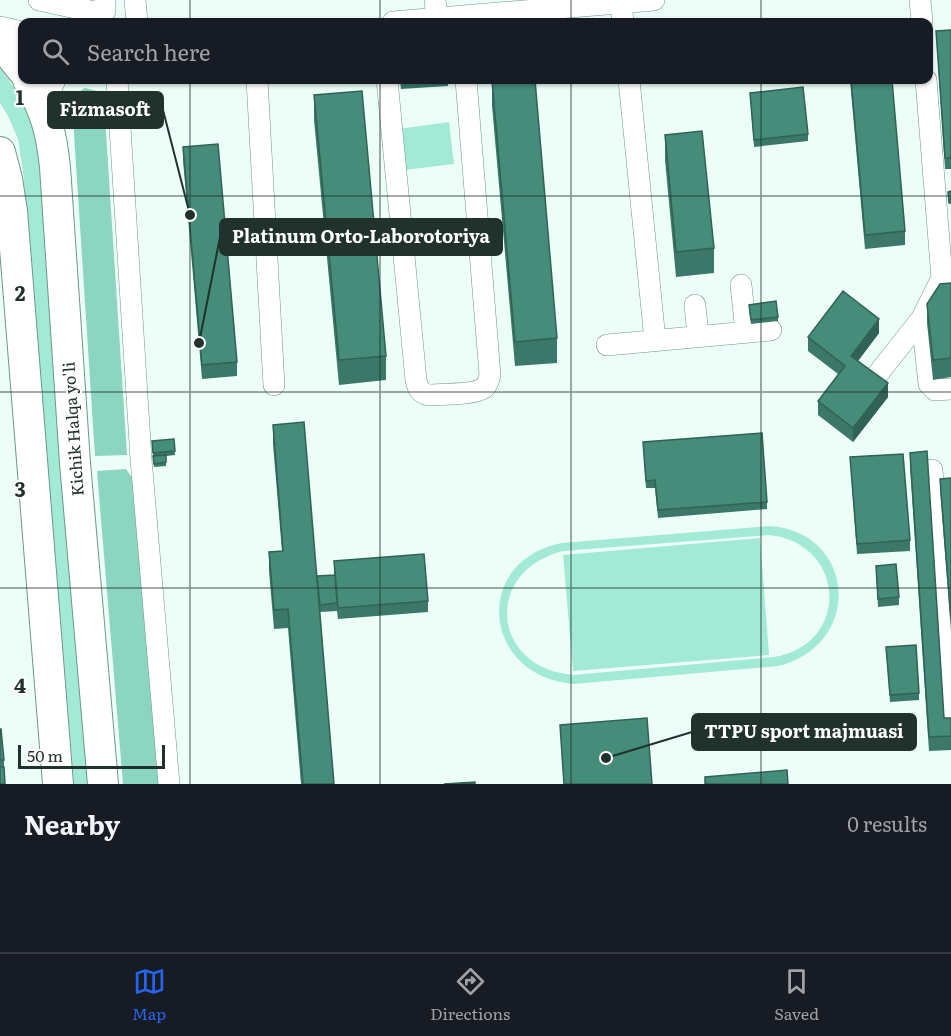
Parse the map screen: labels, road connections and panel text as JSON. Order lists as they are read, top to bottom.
{
  "streets": {
    "highway": ["Kichik Halqa yo'li"]
  },
  "places": ["Fizmasoft", "Platinum Orto-Laborotoriya", "TTPU sport majmuasi"],
  "scale_bar": "50 m",
  "page": {
    "search": "Search here",
    "scale": "50 m",
    "heading": ["Nearby", "0 results"],
    "nav": ["Map", "Directions", "Saved"]
  },
  "grid": {
    "rows": [
      "1",
      "2",
      "3",
      "4"
    ]
  }
}
